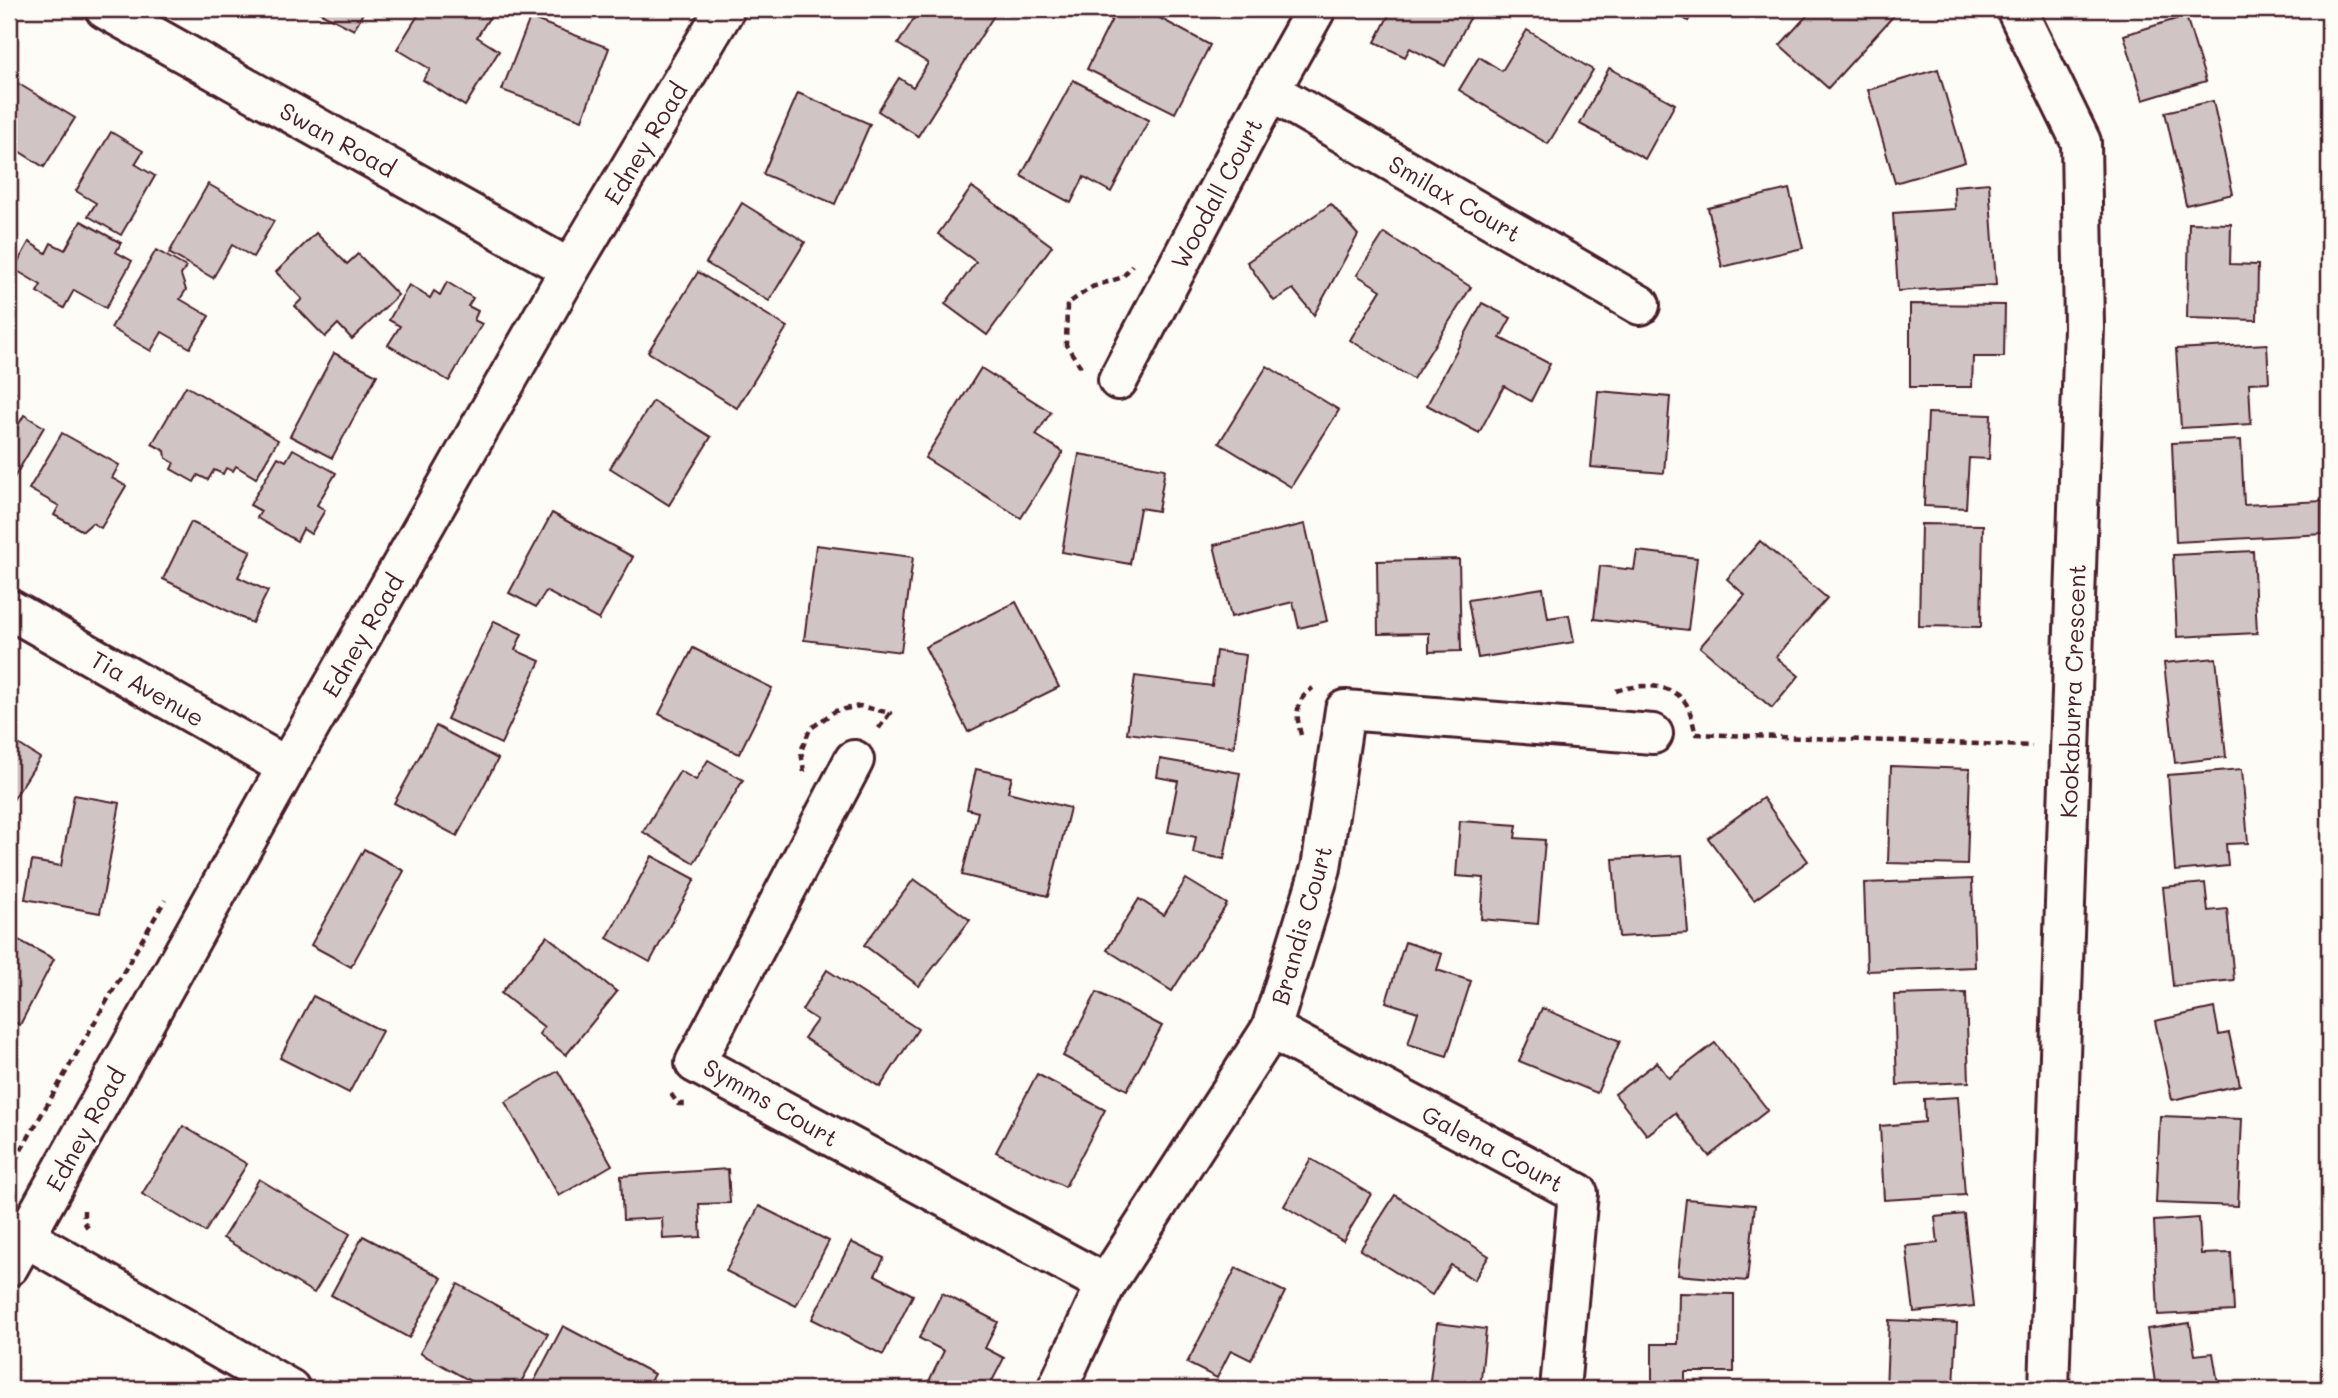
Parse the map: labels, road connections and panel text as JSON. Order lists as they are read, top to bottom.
{
  "streets": {
    "street": [
      "Swan Road",
      "Edney Road",
      "Woodall Court",
      "Smilax Court",
      "Tia Avenue",
      "Kookaburra Crescent",
      "Brandis Court",
      "Symms Court",
      "Galena Court"
    ]
  },
  "crossings": [
    ["Swan Road", "Edney Road"],
    ["Edney Road", "Tia Avenue"],
    ["Woodall Court", "Smilax Court"],
    ["Brandis Court", "Symms Court"],
    ["Brandis Court", "Galena Court"]
  ]
}
